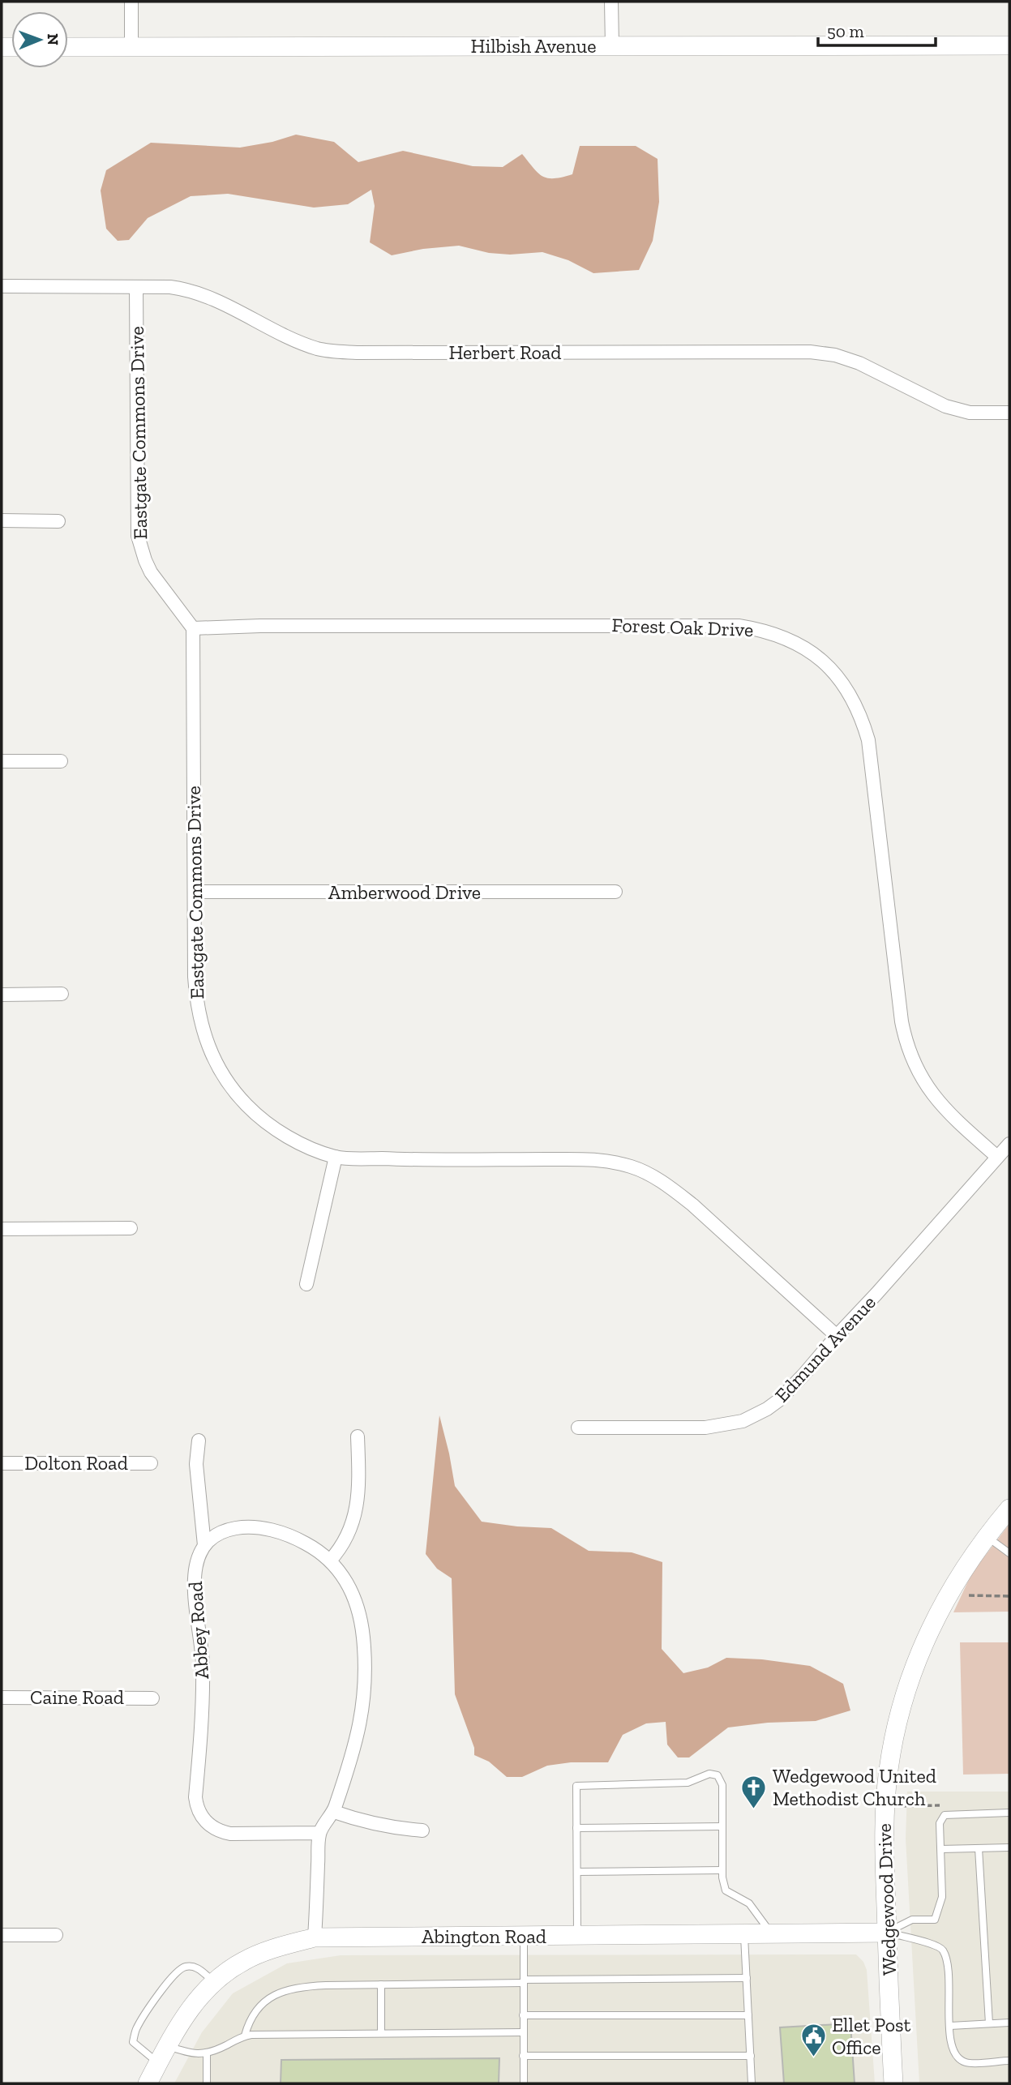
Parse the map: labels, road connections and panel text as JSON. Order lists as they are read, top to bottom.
{
  "streets": {
    "street": [
      "Hilbish Avenue",
      "Herbert Road",
      "Eastgate Commons Drive",
      "Forest Oak Drive",
      "Amberwood Drive",
      "Edmund Avenue",
      "Dolton Road",
      "Abbey Road",
      "Caine Road",
      "Wedgewood Drive",
      "Abington Road"
    ]
  },
  "crossings": [
    ["Herbert Road", "Eastgate Commons Drive"],
    ["Eastgate Commons Drive", "Forest Oak Drive"],
    ["Eastgate Commons Drive", "Amberwood Drive"],
    ["Eastgate Commons Drive", "Edmund Avenue"],
    ["Forest Oak Drive", "Edmund Avenue"],
    ["Wedgewood Drive", "Abington Road"]
  ],
  "places": {
    "church": ["Wedgewood United Methodist Church"],
    "public building": ["Ellet Post Office"]
  },
  "scale_bar": "50 m",
  "north": "right"
}
